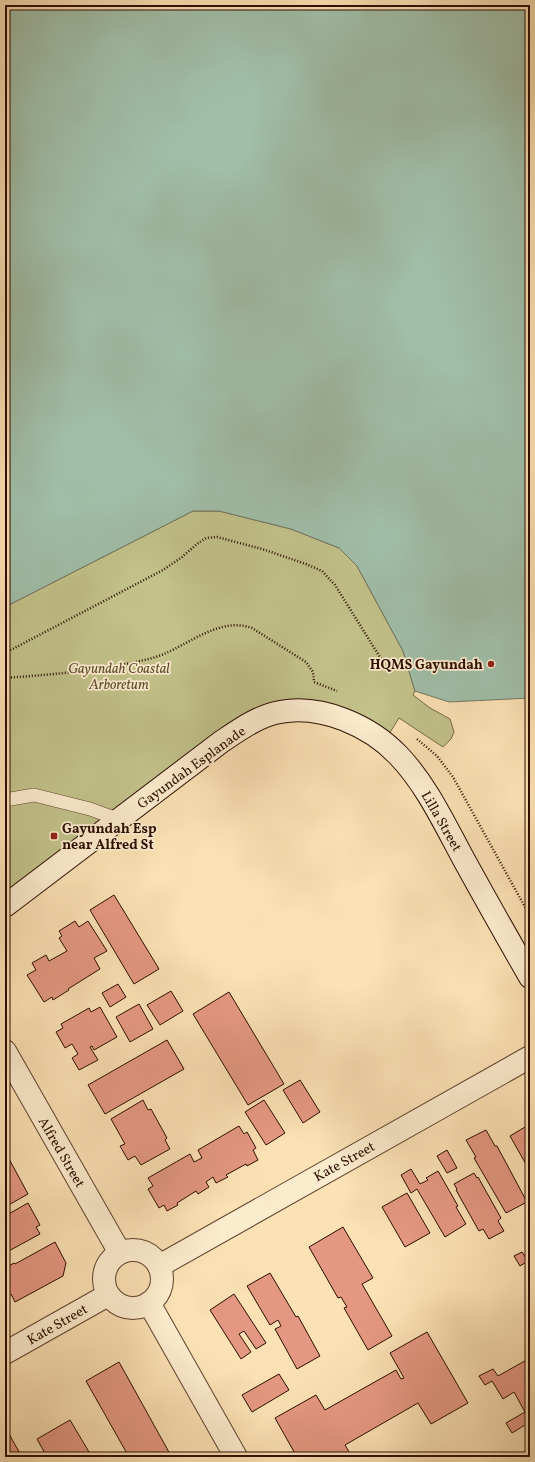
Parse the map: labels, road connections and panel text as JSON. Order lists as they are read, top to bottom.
{
  "streets": {
    "street": [
      "Gayundah Esplanade",
      "Lilla Street",
      "Alfred Street",
      "Kate Street"
    ]
  },
  "crossings": [
    ["Gayundah Esplanade", "Lilla Street"],
    ["Alfred Street", "Kate Street"]
  ],
  "parks": ["Gayundah Coastal Arboretum"],
  "places": {
    "other": ["HQMS Gayundah"],
    "transit": ["Gayundah Esp near Alfred St"]
  }
}
